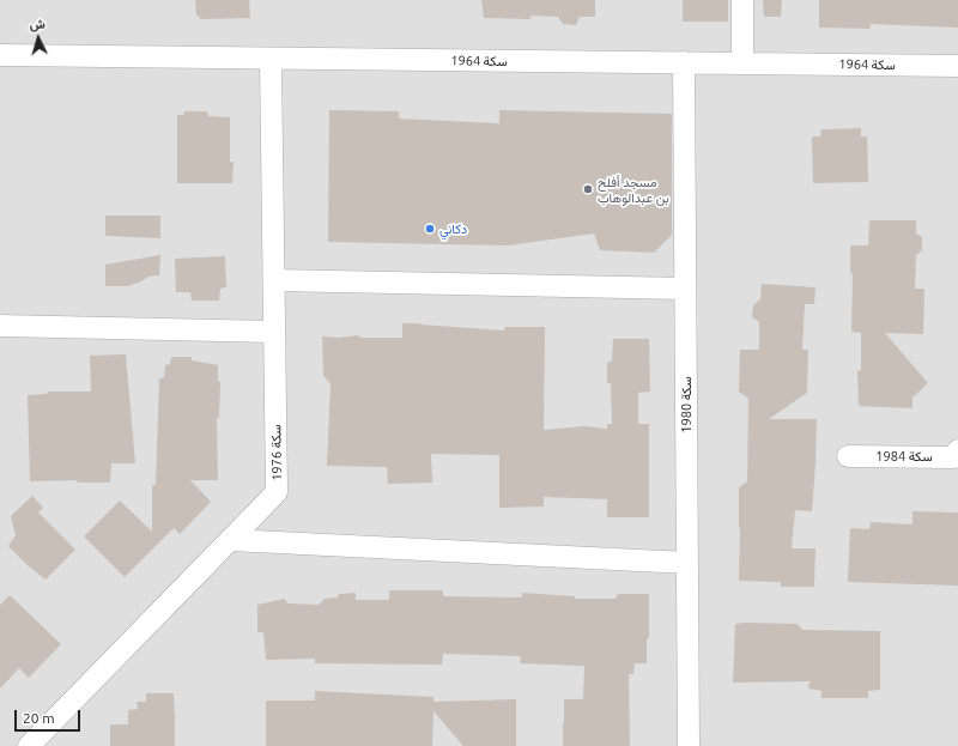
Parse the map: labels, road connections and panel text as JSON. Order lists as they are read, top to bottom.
{
  "streets": {
    "street": [
      "سكة 1964",
      "سكة 1980",
      "سكة 1976",
      "سكة 1984"
    ]
  },
  "crossings": [
    ["سكة 1964", "سكة 1980"],
    ["سكة 1964", "سكة 1976"]
  ],
  "places": ["مسجد أفلح بن عبدالوهاب", "دكاني"],
  "scale_bar": "20 m",
  "north": "top"
}
